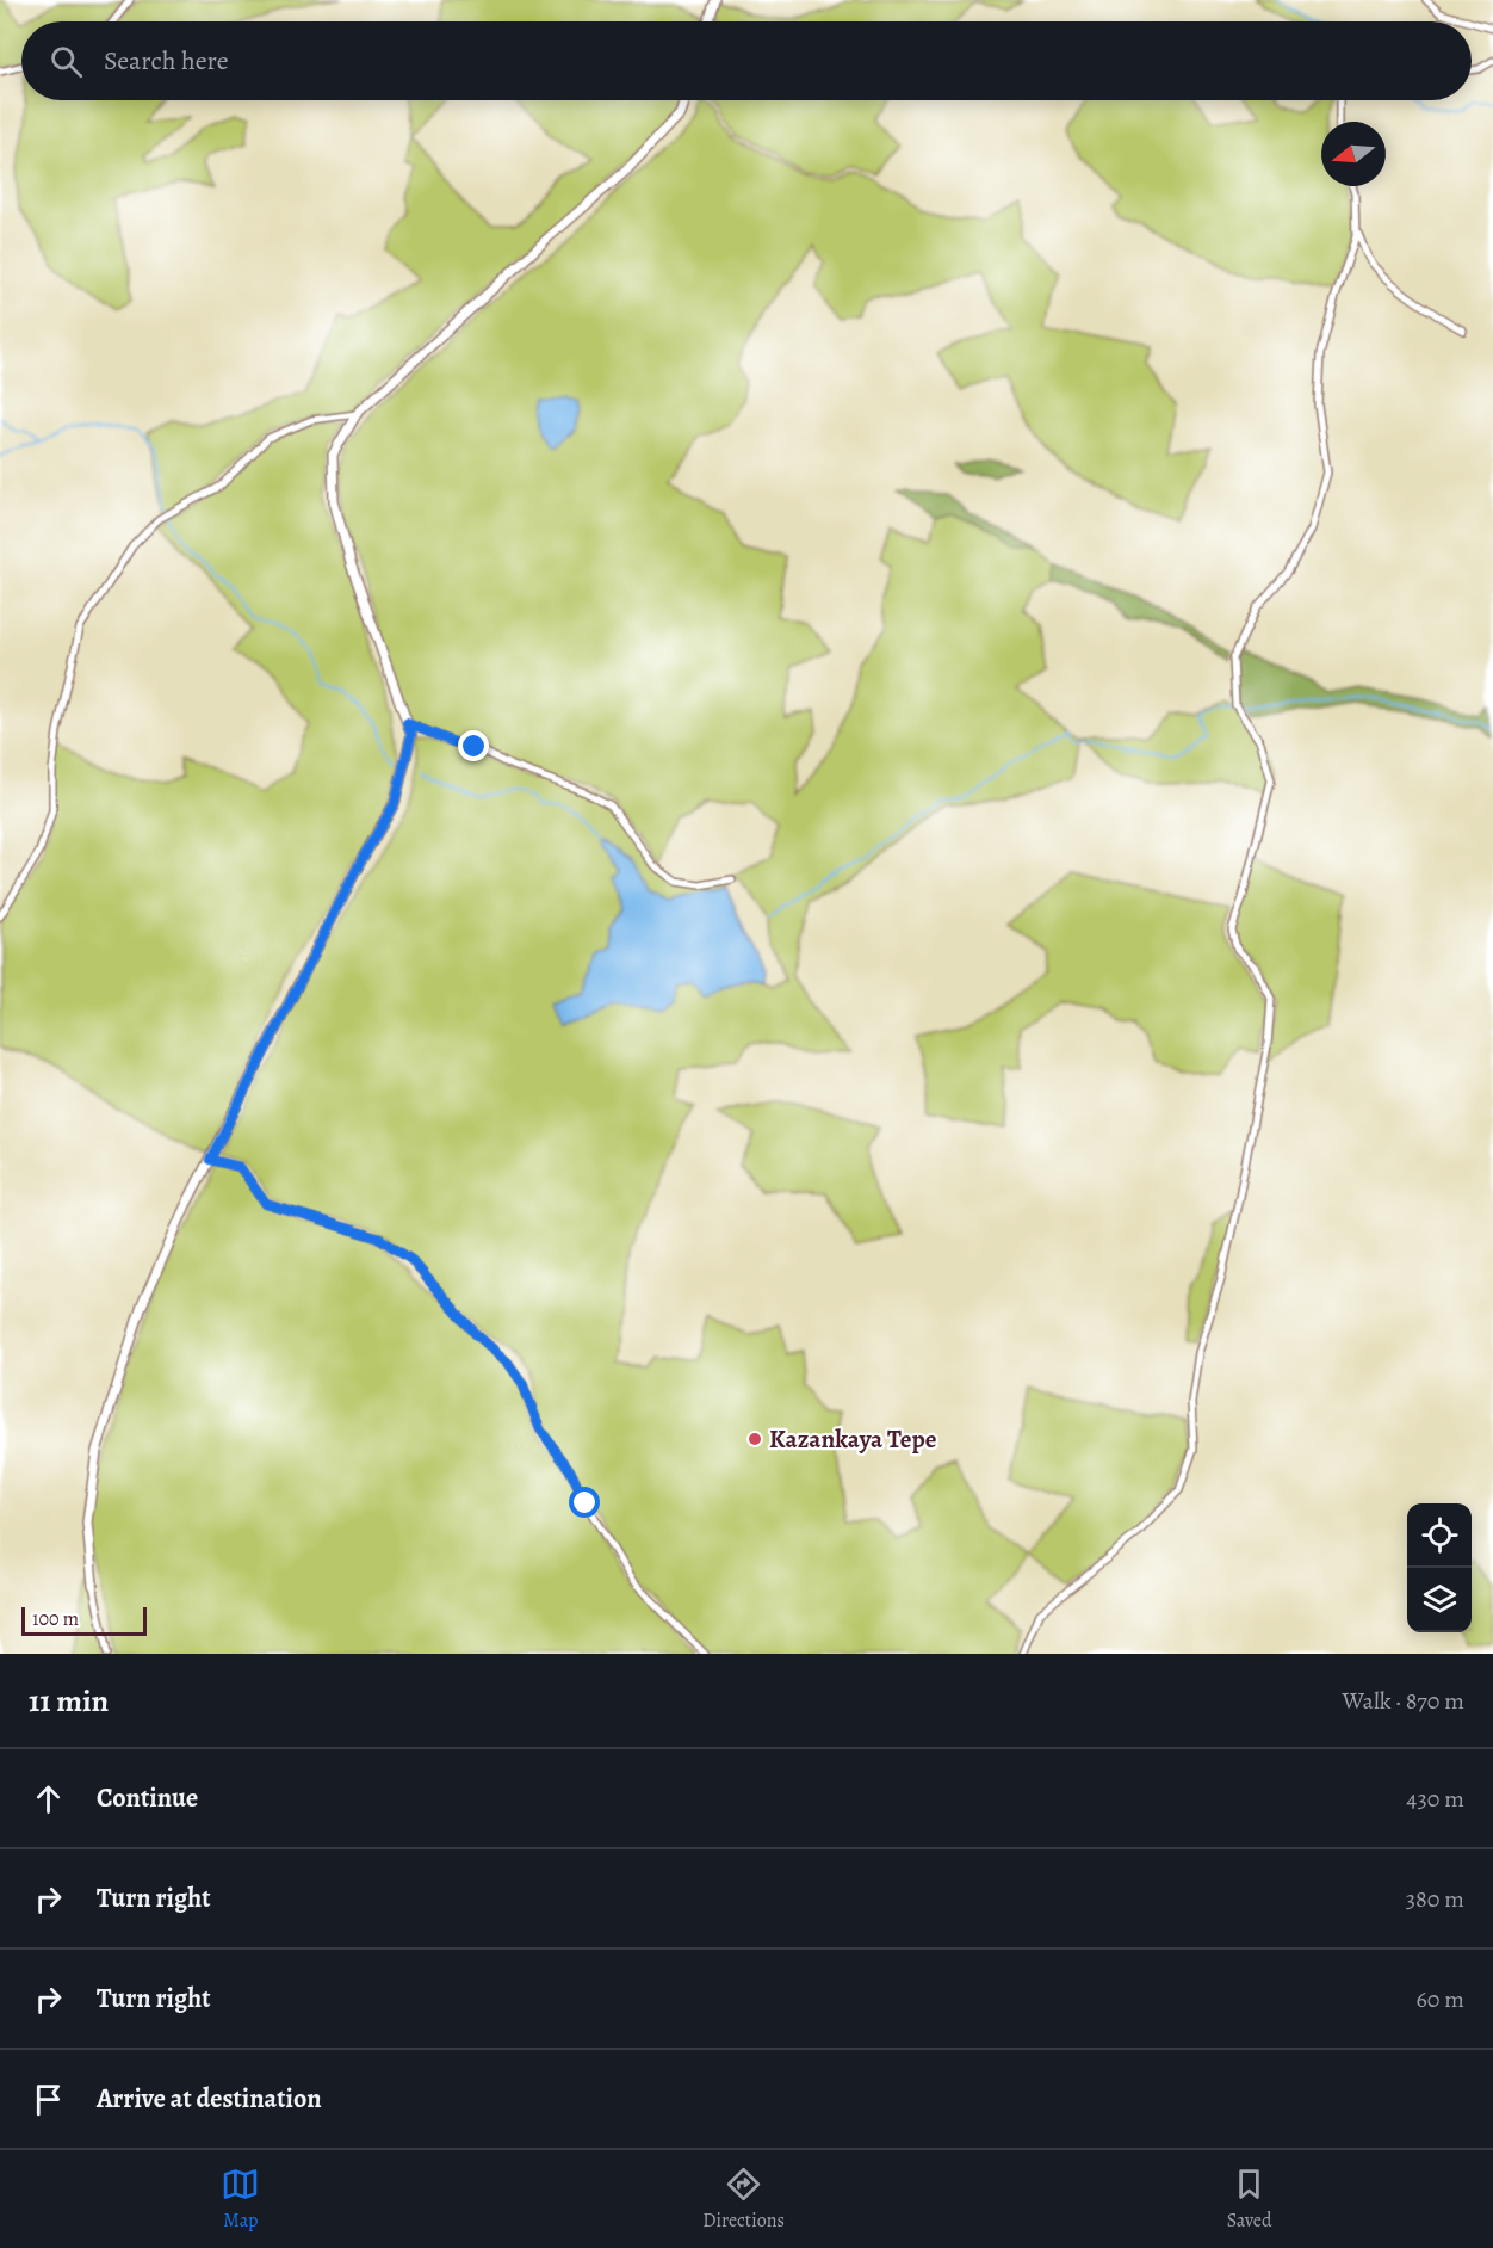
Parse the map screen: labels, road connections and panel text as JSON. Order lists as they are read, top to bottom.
{
  "places": ["Kazankaya Tepe"],
  "scale_bar": "100 m",
  "north": "left",
  "page": {
    "search": "Search here",
    "scale": "100 m",
    "heading": ["11 min", "Walk · 870 m"],
    "list": [
      ["Continue", "430 m"],
      ["Turn right", "380 m"],
      ["Turn right", "60 m"],
      "Arrive at destination"
    ],
    "nav": ["Map", "Directions", "Saved"]
  }
}
